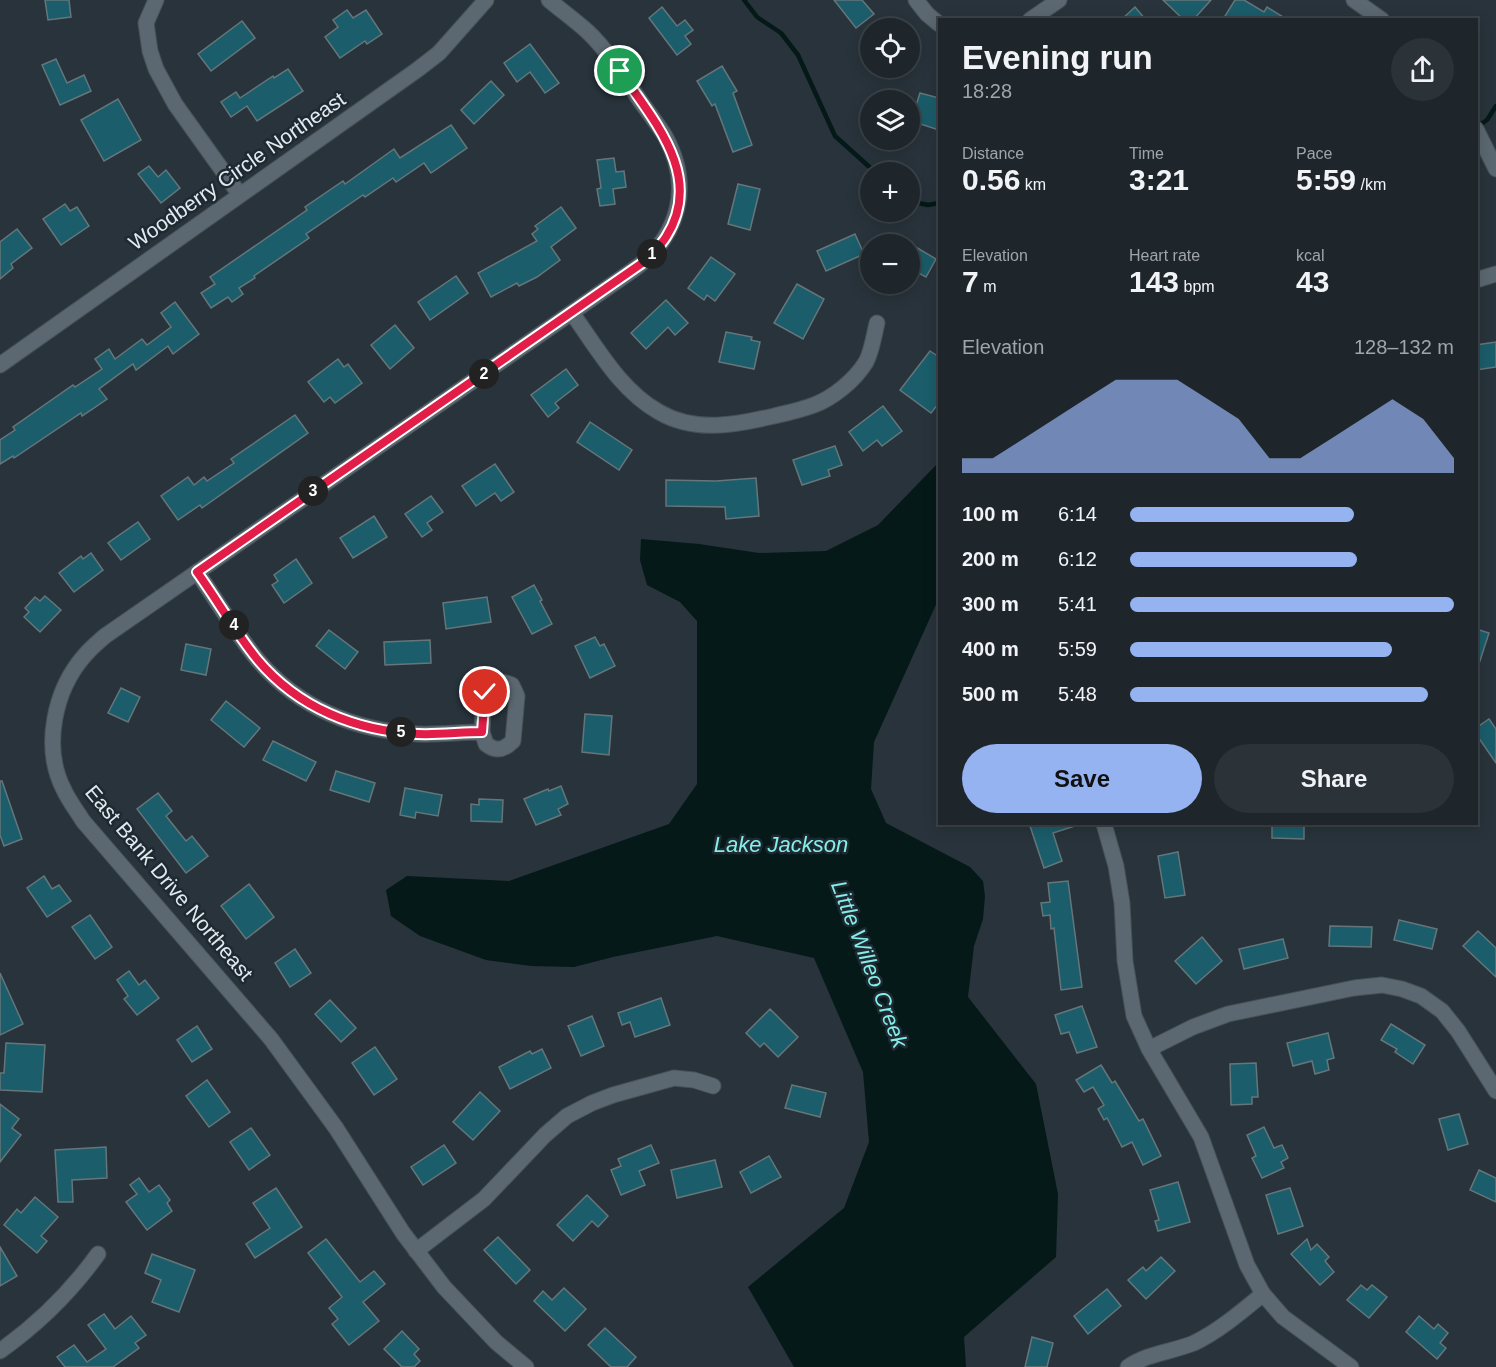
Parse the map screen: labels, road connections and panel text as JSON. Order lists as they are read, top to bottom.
{
  "streets": {
    "street": ["Woodberry Circle Northeast", "East Bank Drive Northeast"]
  },
  "water": ["Lake Jackson", "Little Willeo Creek"],
  "page": {
    "map_buttons": ["+", "−"],
    "heading": ["Evening run", "18:28"],
    "stats": [
      ["Distance", "0.56 km"],
      ["Time", "3:21"],
      ["Pace", "5:59 /km"],
      ["Elevation", "7 m"],
      ["Heart rate", "143 bpm"],
      ["kcal", "43"]
    ],
    "pins": [
      "1",
      "2",
      "3",
      "4",
      "5"
    ],
    "chart": ["Elevation", "128–132 m"],
    "list": [
      {
        "name": "100 m",
        "note": "6:14"
      },
      {
        "name": "200 m",
        "note": "6:12"
      },
      {
        "name": "300 m",
        "note": "5:41"
      },
      {
        "name": "400 m",
        "note": "5:59"
      },
      {
        "name": "500 m",
        "note": "5:48"
      }
    ],
    "buttons": ["Save", "Share"]
  }
}
